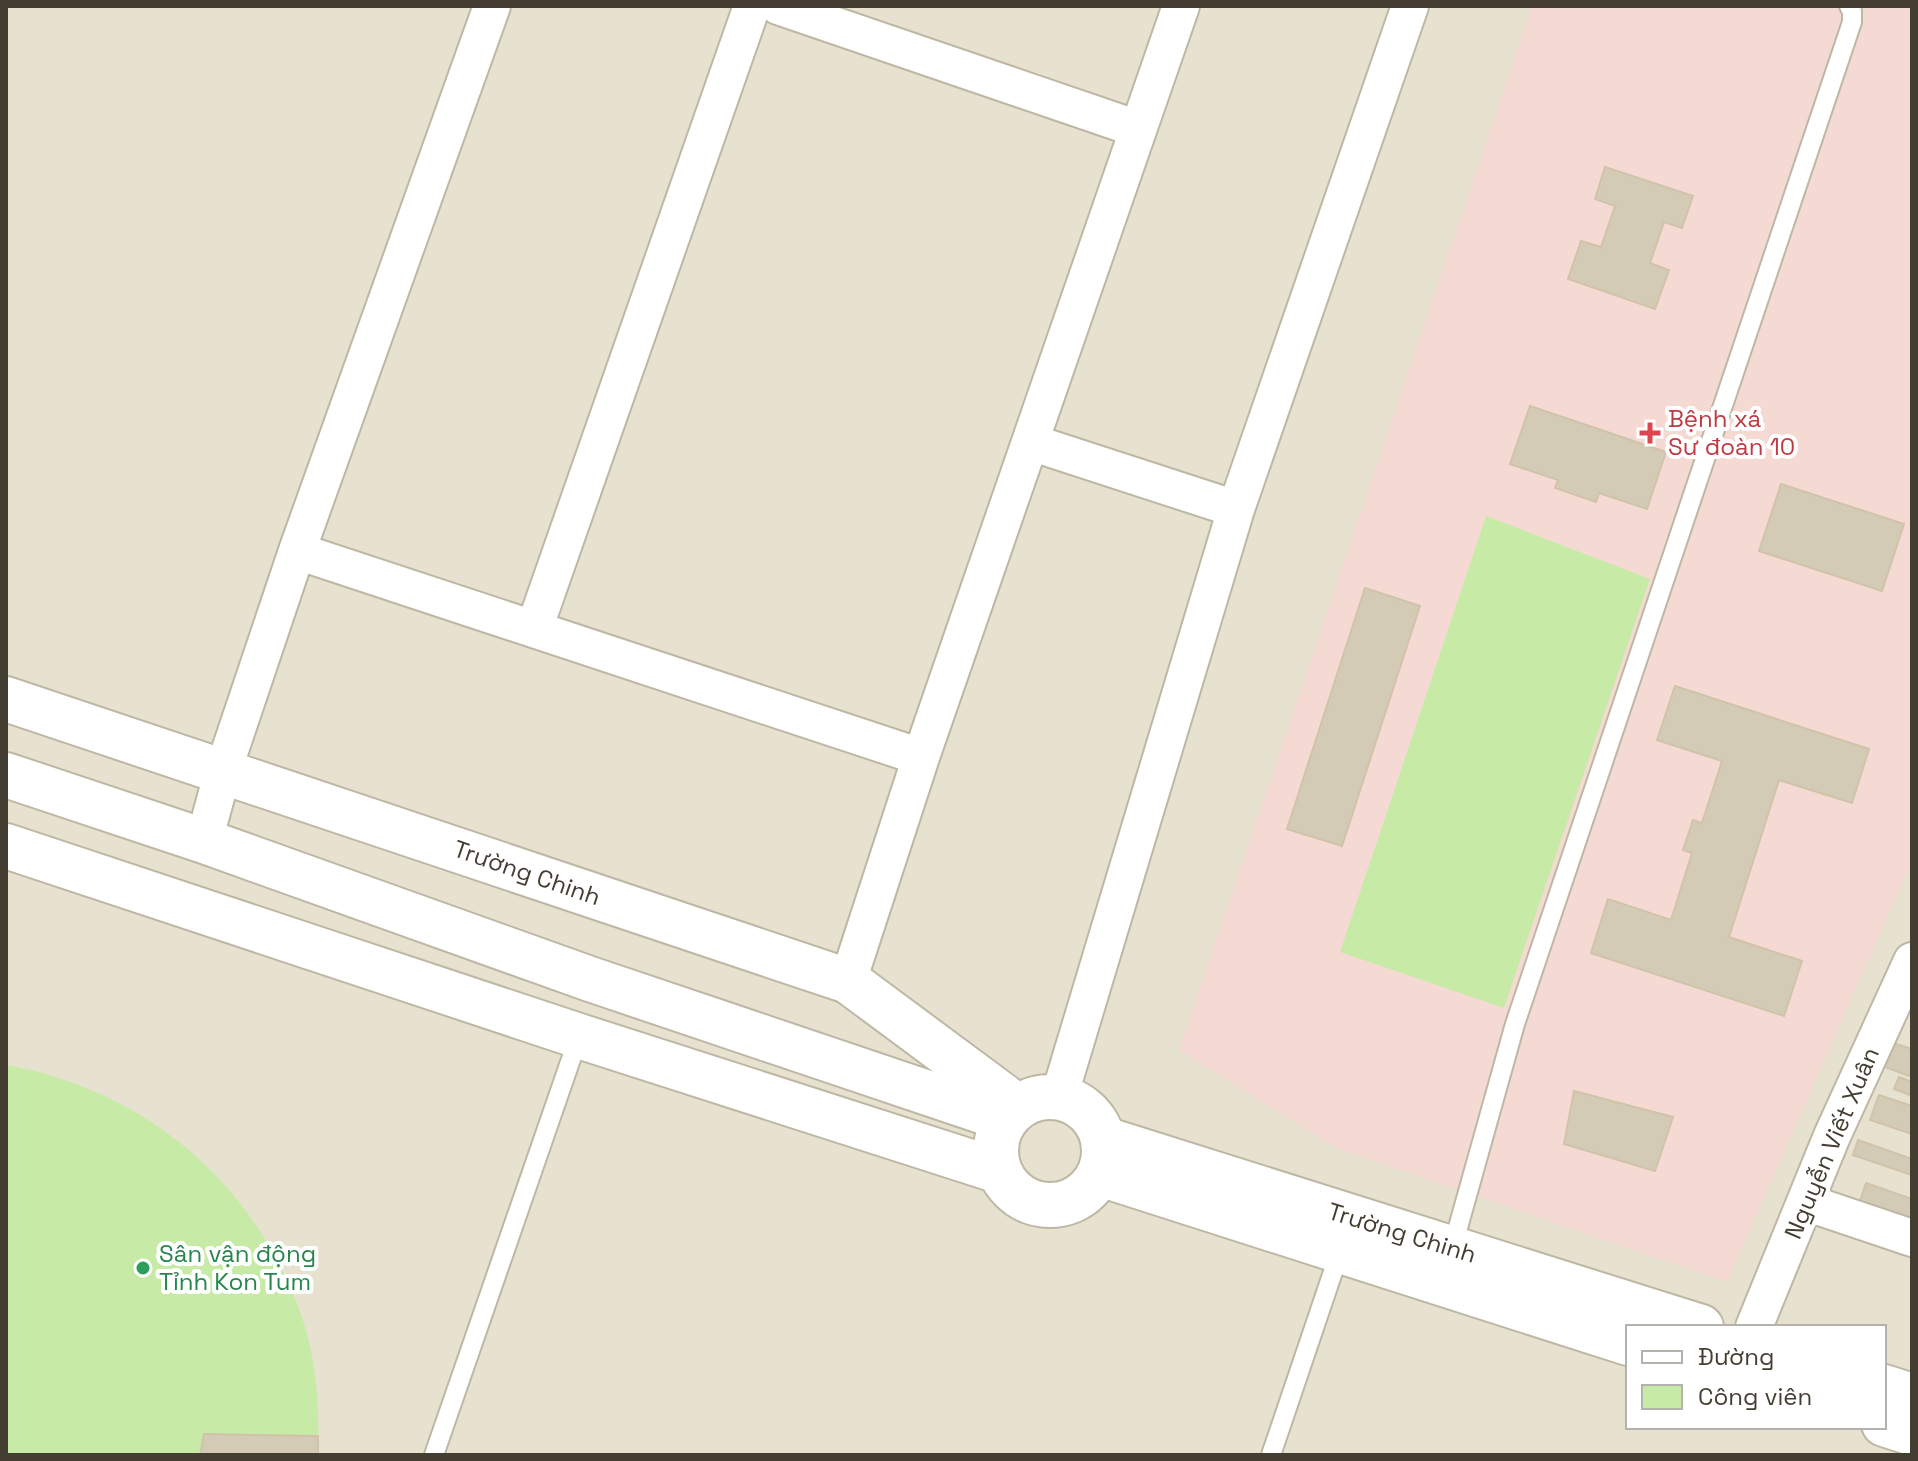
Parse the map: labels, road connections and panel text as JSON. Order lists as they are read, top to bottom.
{
  "streets": {
    "street": ["Trường Chinh", "Nguyễn Viết Xuân"]
  },
  "places": {
    "health": ["Bệnh xá Sư đoàn 10"],
    "other": ["Sân vận động Tỉnh Kon Tum"]
  },
  "legend": ["Đường", "Công viên"]
}
